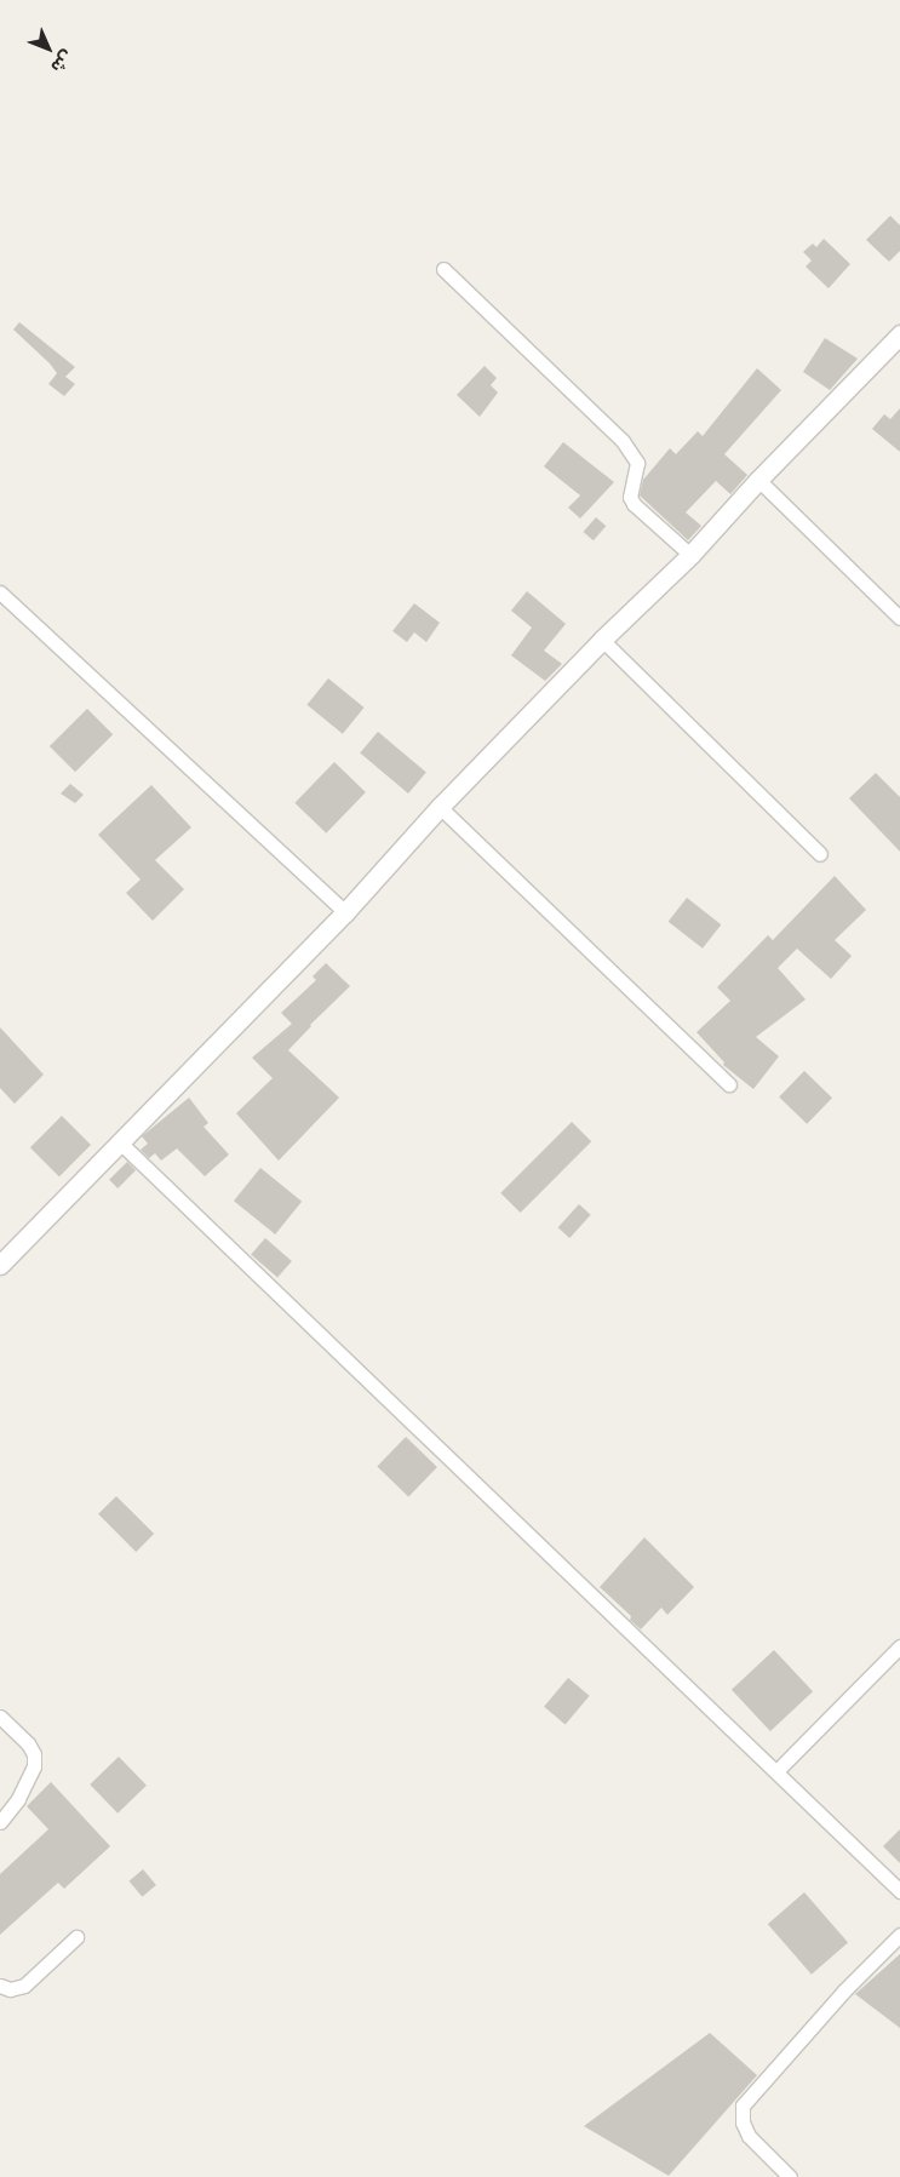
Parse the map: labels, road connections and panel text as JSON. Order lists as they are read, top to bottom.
{
  "north": "bottom right"
}
